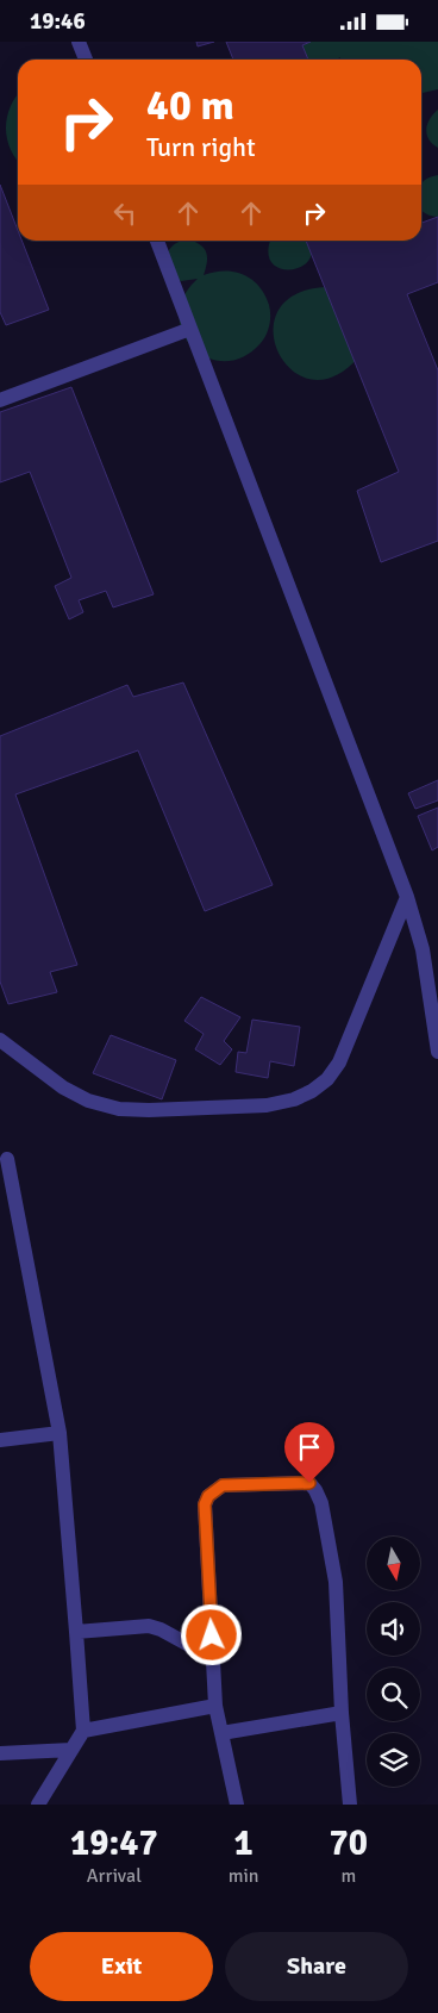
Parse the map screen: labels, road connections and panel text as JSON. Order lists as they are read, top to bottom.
{
  "north": "bottom",
  "page": {
    "status": "19:46",
    "turn": ["40 m", "Turn right"],
    "eta": [
      "19:47",
      "Arrival",
      "1",
      "min",
      "70",
      "m"
    ],
    "buttons": ["Exit", "Share"]
  }
}
